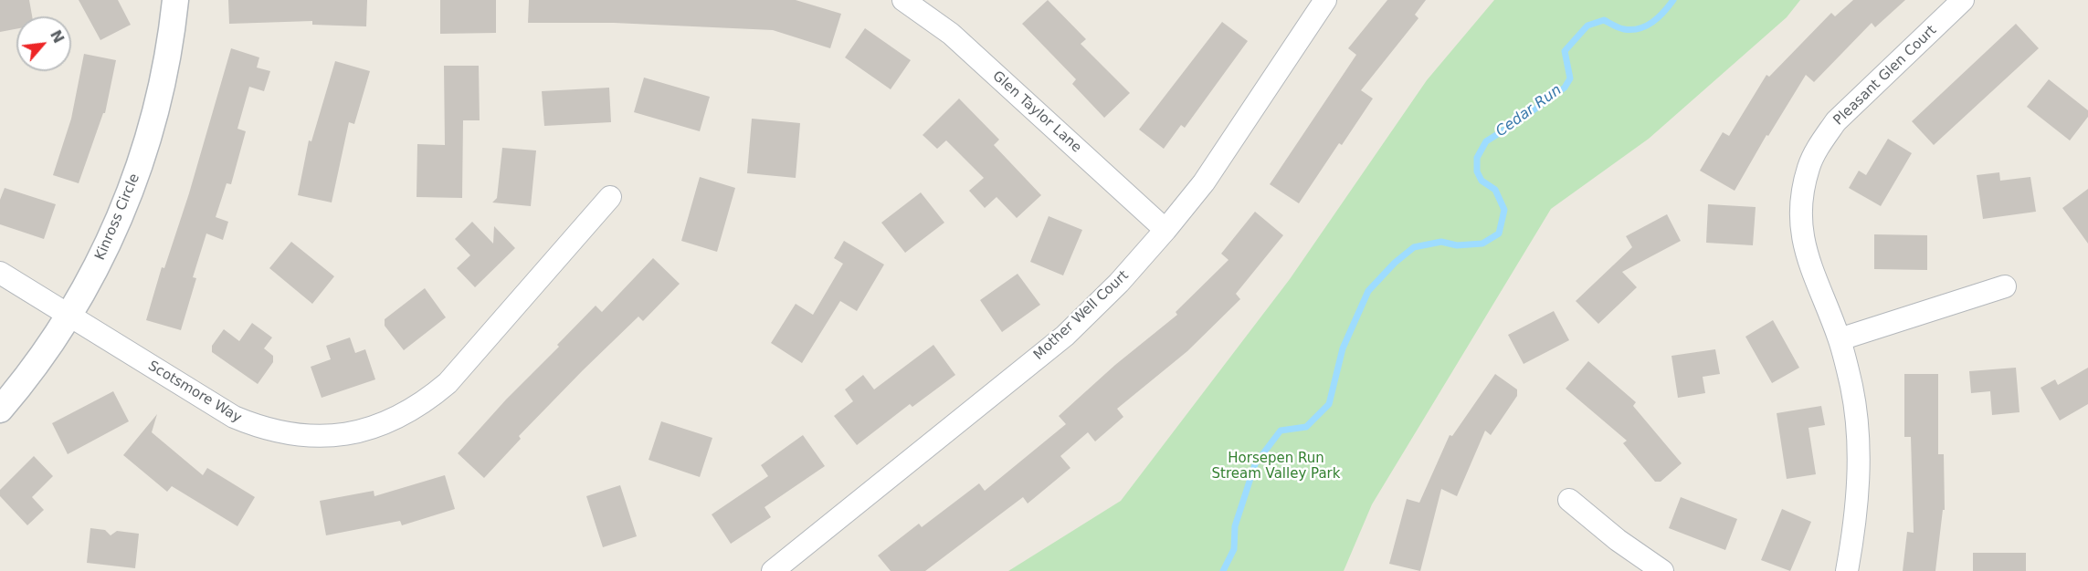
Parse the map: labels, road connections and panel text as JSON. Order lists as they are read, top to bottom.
{
  "streets": {
    "street": [
      "Pleasant Glen Court",
      "Glen Taylor Lane",
      "Kinross Circle",
      "Mother Well Court",
      "Scotsmore Way"
    ]
  },
  "crossings": [
    ["Glen Taylor Lane", "Mother Well Court"],
    ["Kinross Circle", "Scotsmore Way"]
  ],
  "water": ["Cedar Run"],
  "parks": ["Horsepen Run Stream Valley Park"],
  "north": "top right"
}
